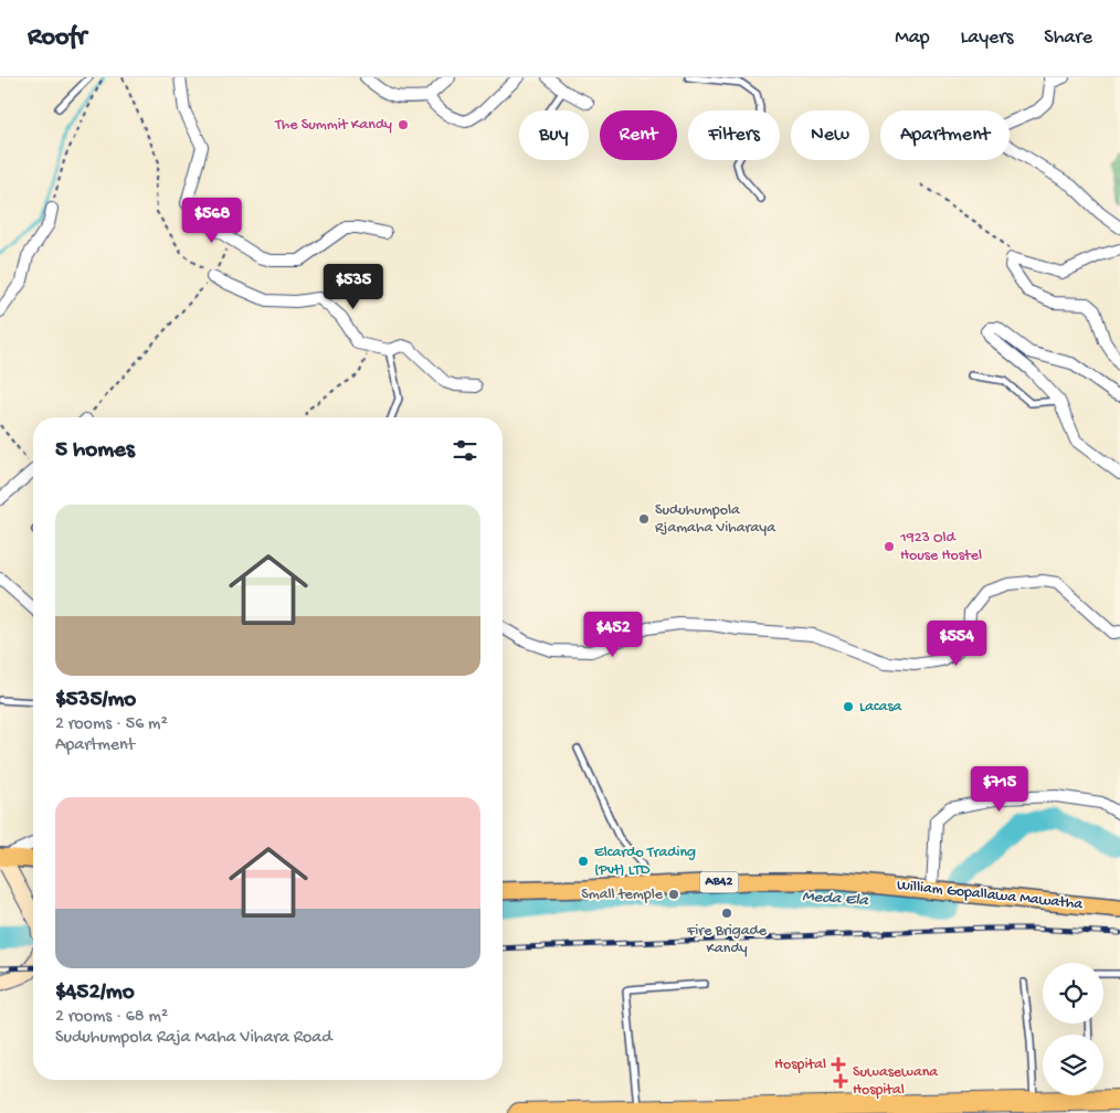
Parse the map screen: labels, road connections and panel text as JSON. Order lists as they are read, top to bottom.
{
  "streets": {
    "main road": ["AB42", "William Gopallawa Mawatha"]
  },
  "water": ["Meda Ela"],
  "places": {
    "other": [
      "The Summit Kandy",
      "Suduhumpola Rjamaha Viharaya",
      "1923 Old House Hostel",
      "Lacasa",
      "Elcardo Trading (Pvt) LTD",
      "Small temple",
      "Fire Brigade Kandy"
    ],
    "health": ["Hospital", "Suwasewana Hospital"]
  },
  "page": {
    "header": "Roofr",
    "nav": ["Map", "Layers", "Share"],
    "chip": [
      "Buy",
      "Rent",
      "Filters",
      "New",
      "Apartment"
    ],
    "price": [
      "$568",
      "$535",
      "$452",
      "$554",
      "$715"
    ],
    "heading": "5 homes",
    "list": [
      {
        "name": "$535/mo",
        "note": "2 rooms · 56 m² · Apartment"
      },
      {
        "name": "$452/mo",
        "note": "2 rooms · 68 m² · Suduhumpola Raja Maha Vihara Road"
      }
    ]
  }
}
